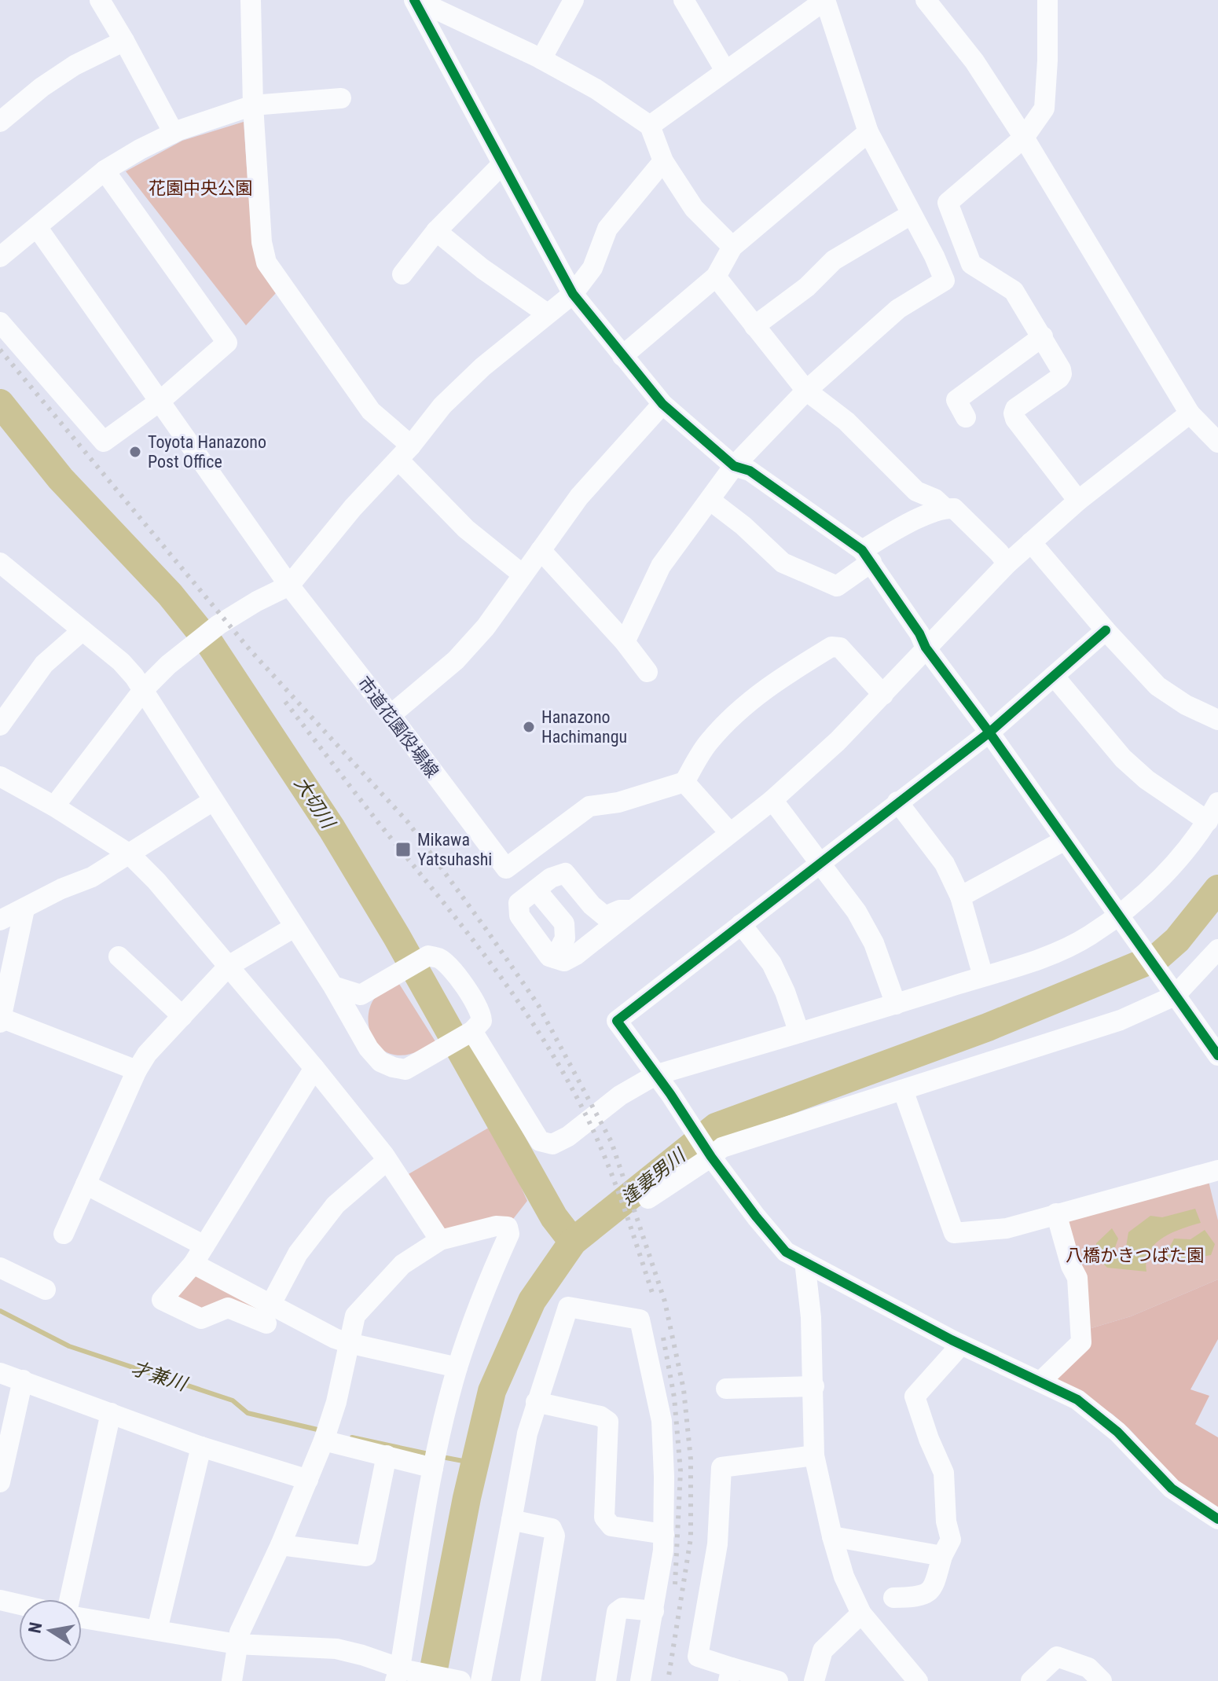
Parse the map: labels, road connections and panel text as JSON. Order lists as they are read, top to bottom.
{
  "streets": {
    "street": ["市道花園役場線"]
  },
  "water": ["大切川", "逢妻男川", "才兼川"],
  "parks": ["花園中央公園", "八橋かきつばた園"],
  "places": {
    "other": ["Toyota Hanazono Post Office", "Hanazono Hachimangu"],
    "transit": ["Mikawa Yatsuhashi"]
  },
  "north": "left"
}
